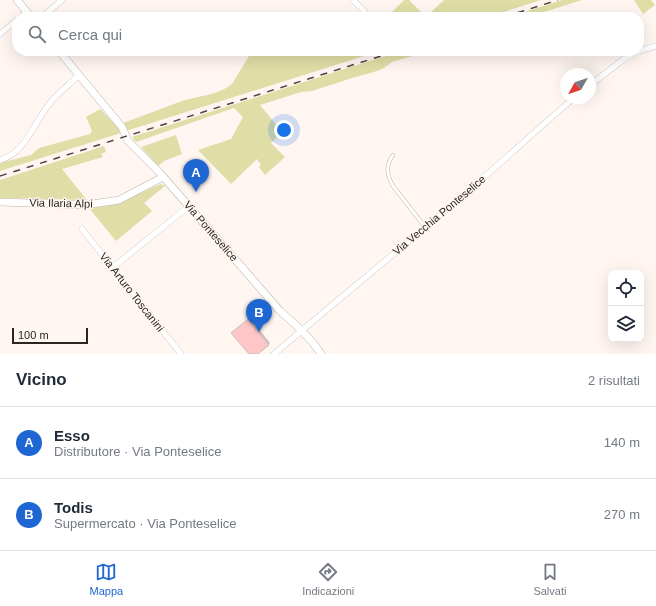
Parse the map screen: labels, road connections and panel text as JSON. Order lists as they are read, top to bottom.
{
  "streets": {
    "street": [
      "Via Ilaria Alpi",
      "Via Vecchia Ponteselice",
      "Via Ponteselice",
      "Via Arturo Toscanini"
    ]
  },
  "crossings": [
    ["Via Ilaria Alpi", "Via Ponteselice"],
    ["Via Vecchia Ponteselice", "Via Ponteselice"]
  ],
  "scale_bar": "100 m",
  "north": "bottom left",
  "page": {
    "search": "Cerca qui",
    "pins": ["A", "B"],
    "scale": "100 m",
    "heading": ["Vicino", "2 risultati"],
    "list": [
      {
        "mark": "A",
        "name": "Esso",
        "note": "Distributore · Via Ponteselice",
        "value": "140 m"
      },
      {
        "mark": "B",
        "name": "Todis",
        "note": "Supermercato · Via Ponteselice",
        "value": "270 m"
      }
    ],
    "nav": ["Mappa", "Indicazioni", "Salvati"]
  }
}
